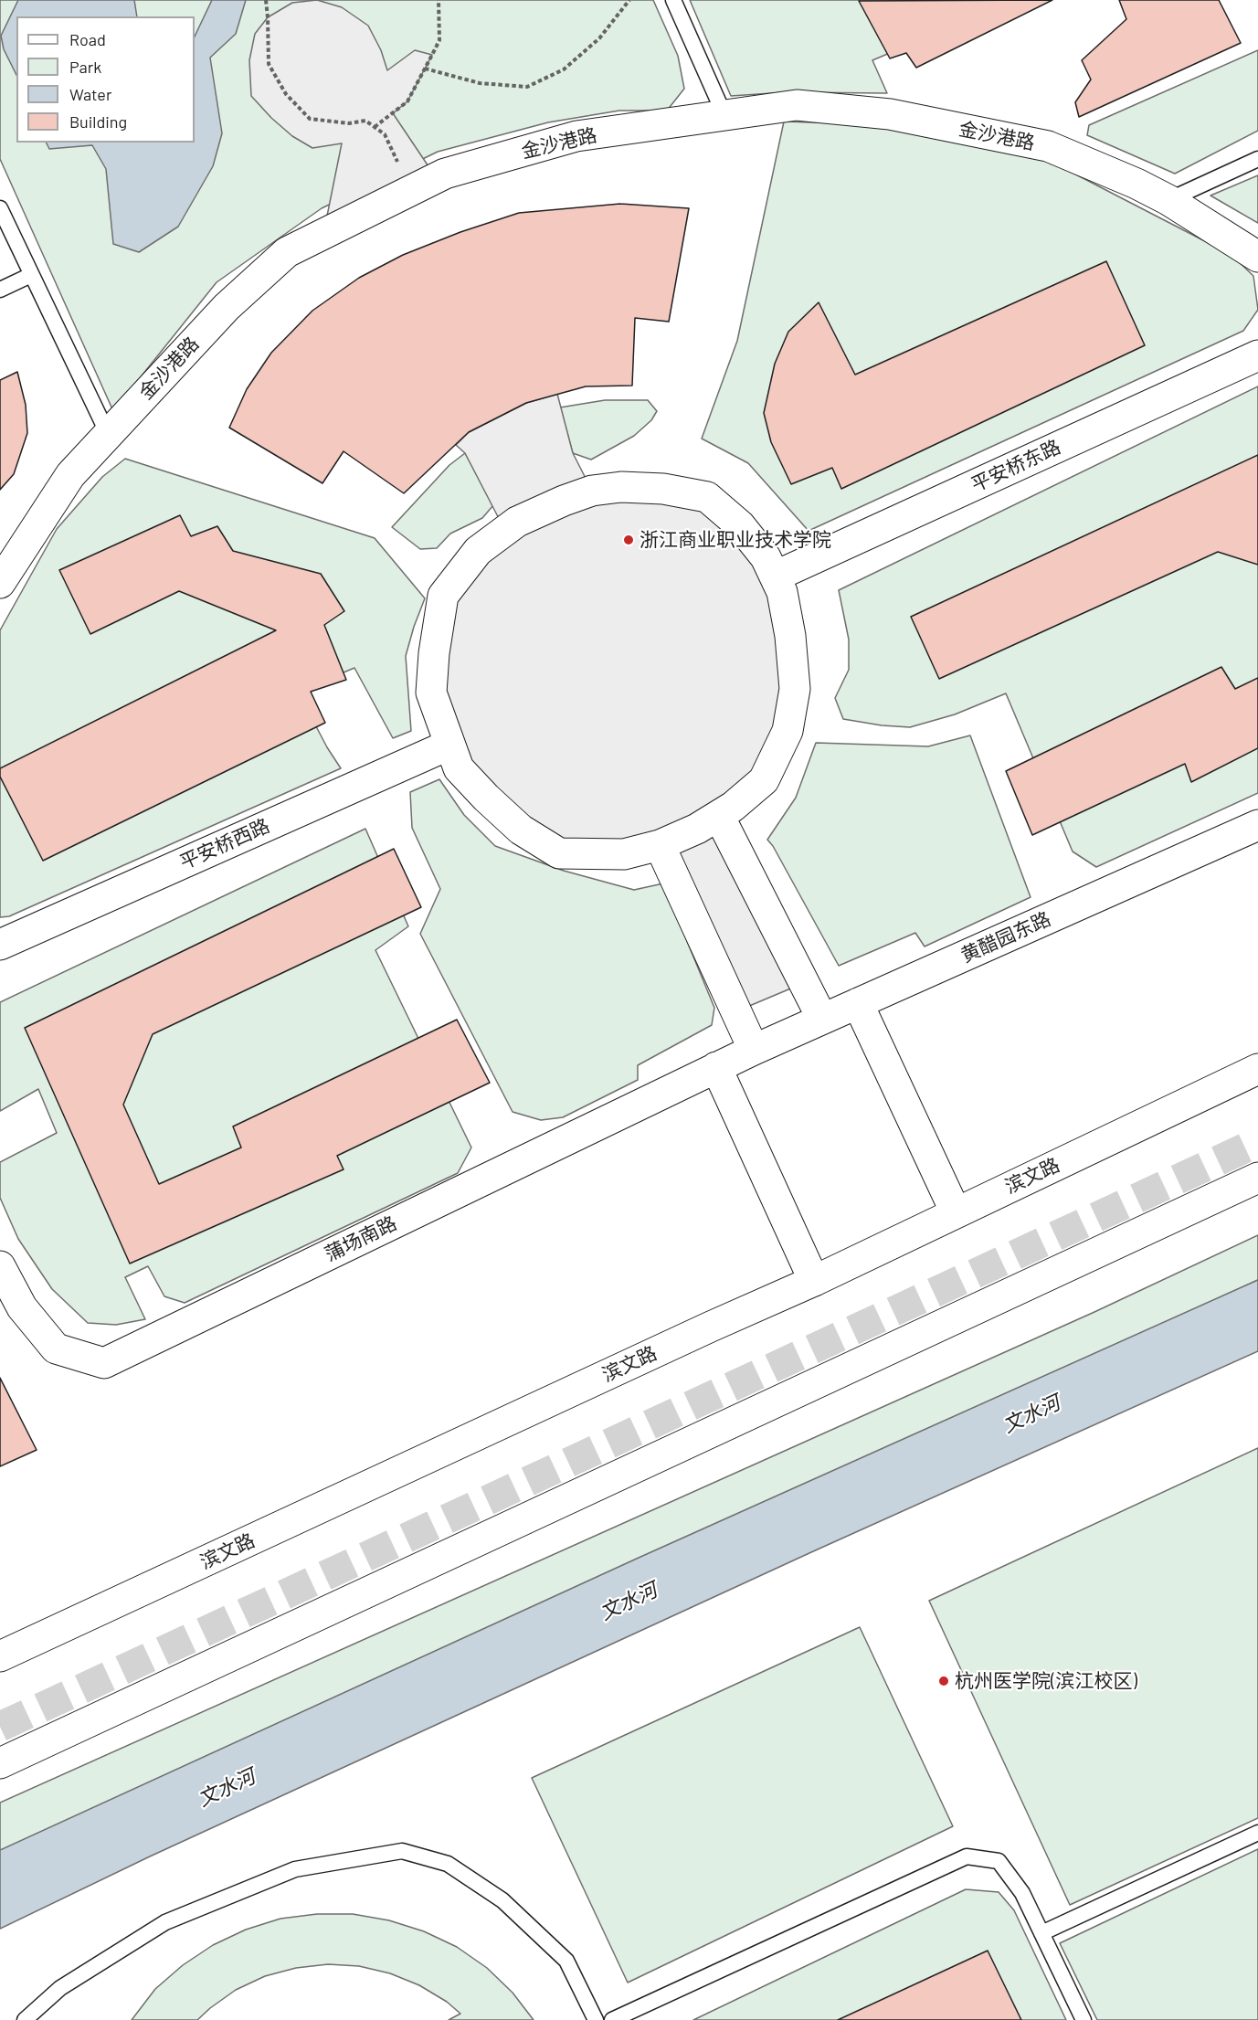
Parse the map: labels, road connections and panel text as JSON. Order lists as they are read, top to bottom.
{
  "streets": {
    "street": [
      "金沙港路",
      "平安桥东路",
      "平安桥西路",
      "黄醋园东路",
      "滨文路",
      "蒲场南路"
    ]
  },
  "crossings": [
    ["黄醋园东路", "蒲场南路"]
  ],
  "water": ["文水河"],
  "places": ["浙江商业职业技术学院", "杭州医学院(滨江校区)"],
  "legend": [
    "Road",
    "Park",
    "Water",
    "Building"
  ]
}
